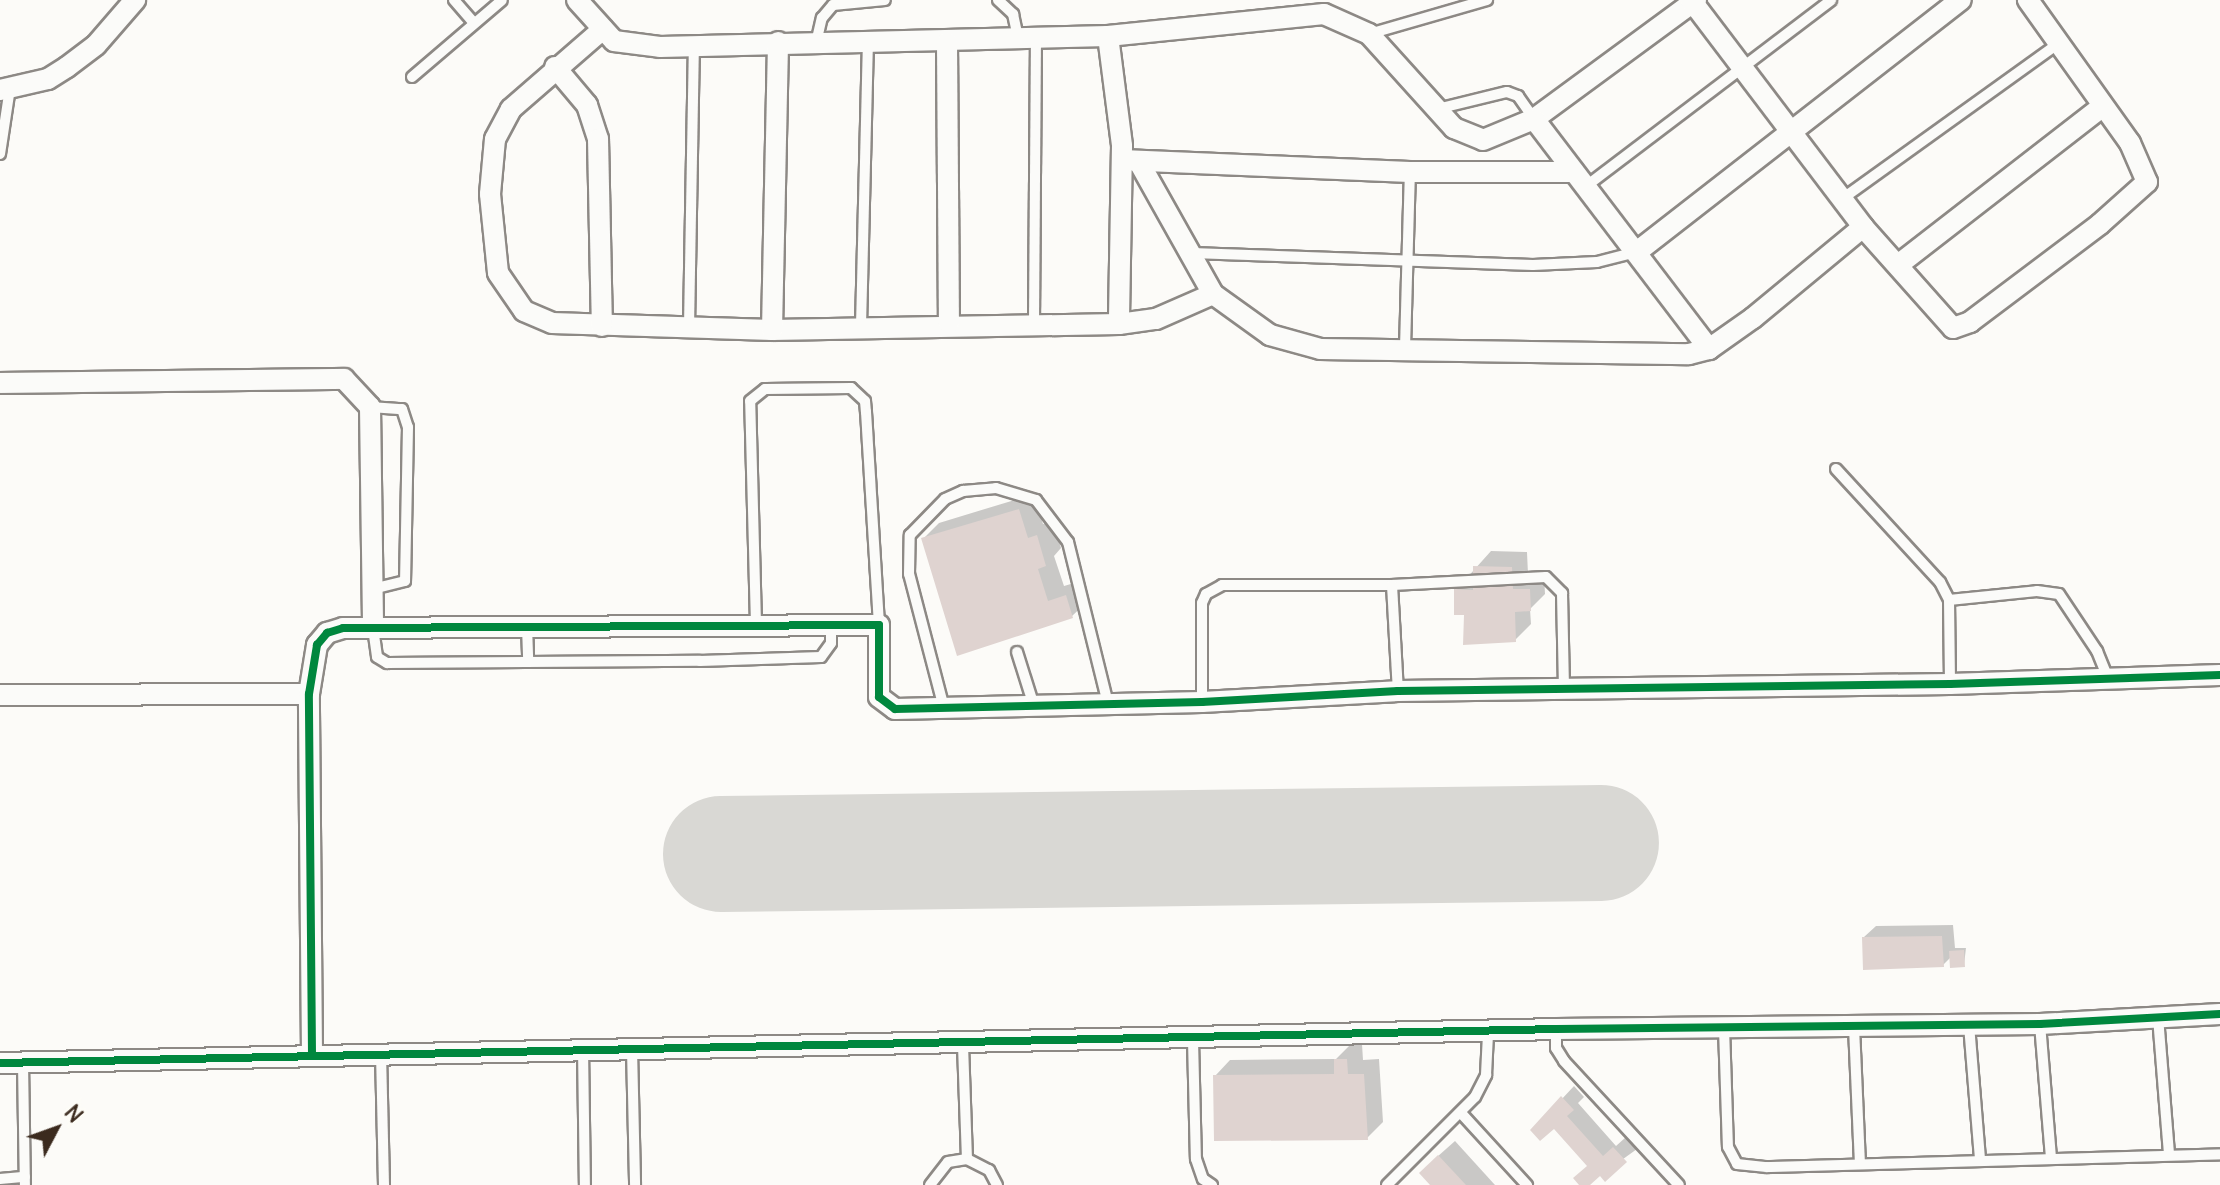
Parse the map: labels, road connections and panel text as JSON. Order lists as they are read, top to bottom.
{
  "north": "top right"
}
